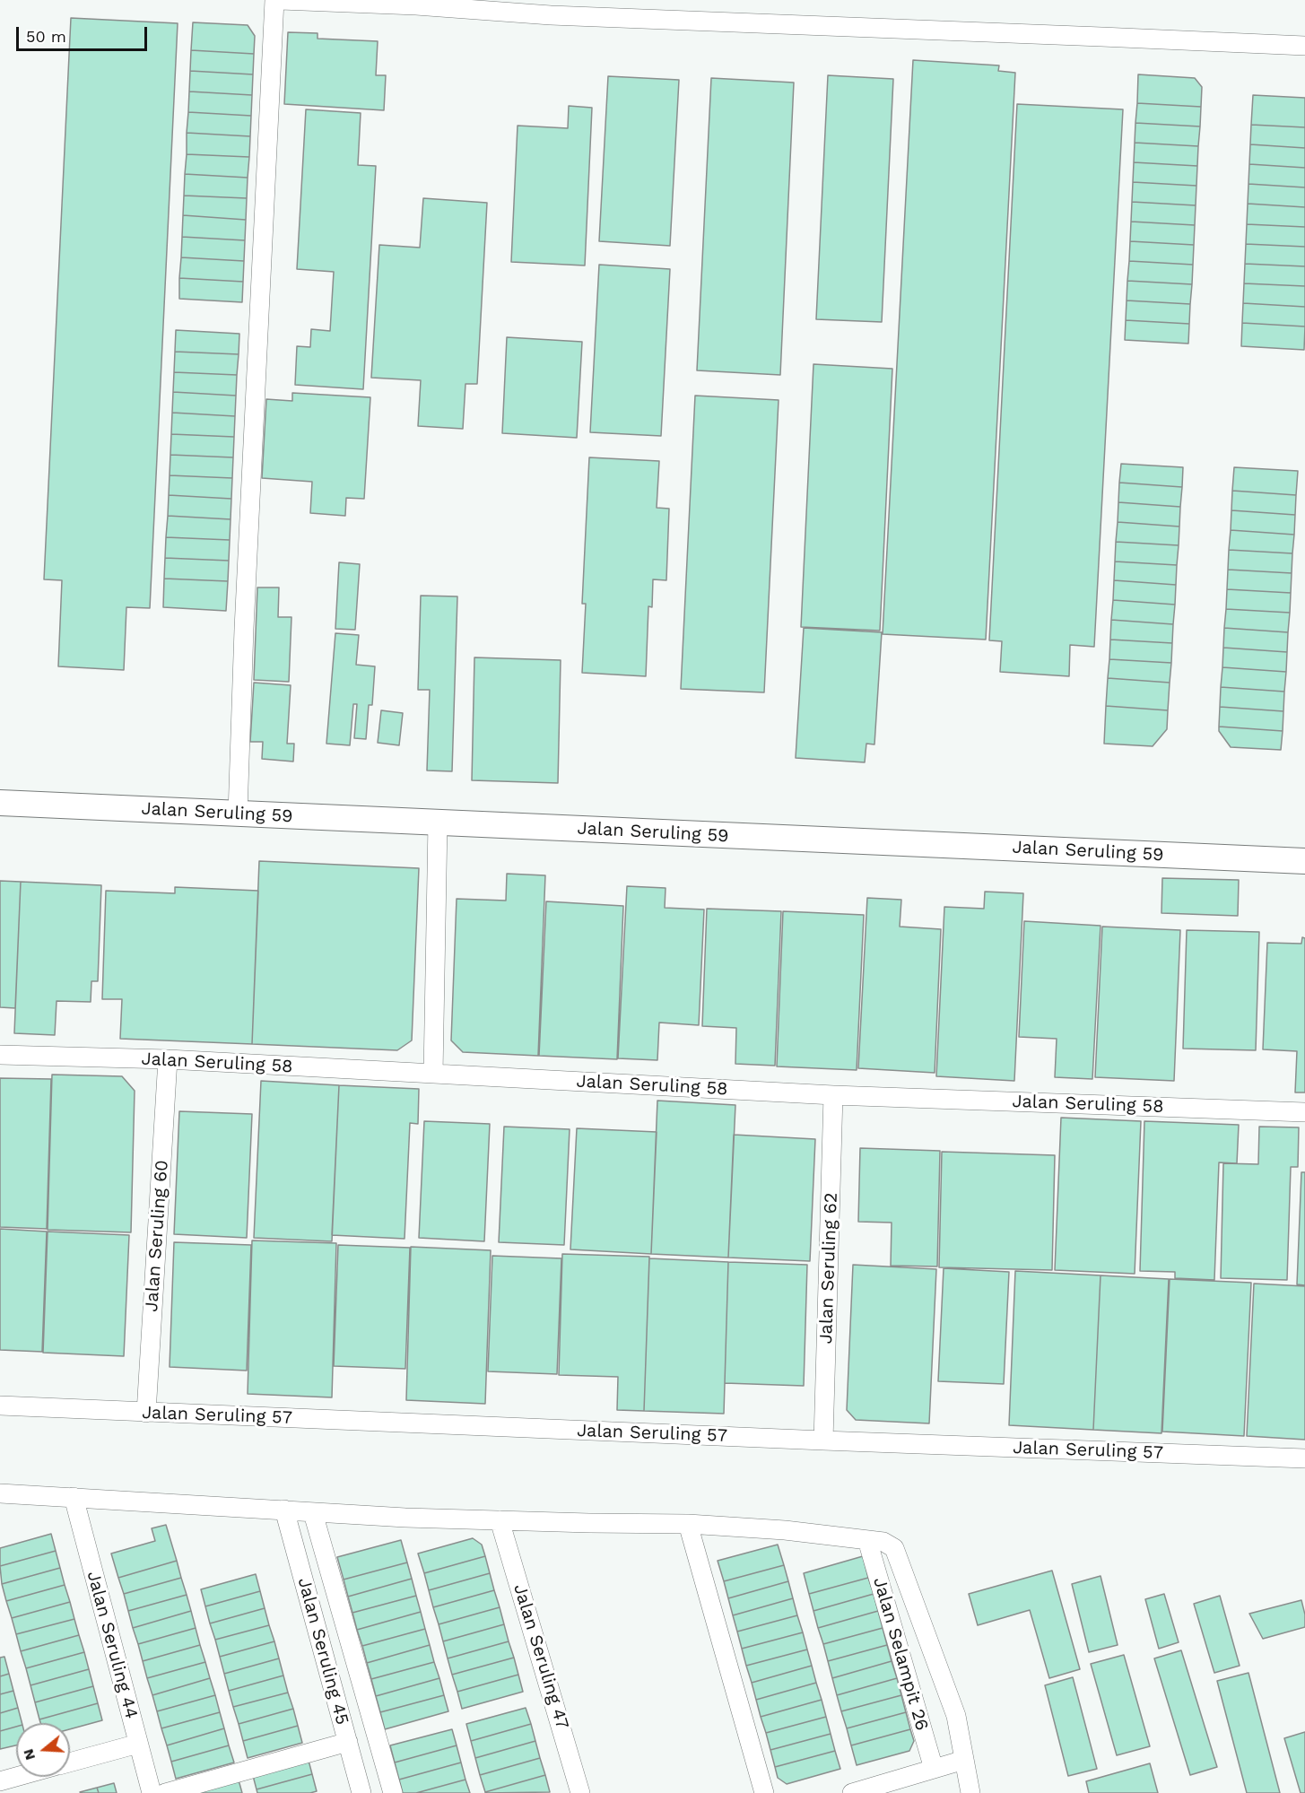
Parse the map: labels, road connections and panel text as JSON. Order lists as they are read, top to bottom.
{
  "streets": {
    "main road": ["Jalan Seruling 59"],
    "street": [
      "Jalan Seruling 58",
      "Jalan Seruling 60",
      "Jalan Seruling 62",
      "Jalan Seruling 57",
      "Jalan Seruling 44",
      "Jalan Seruling 45",
      "Jalan Selampit 26",
      "Jalan Seruling 47"
    ]
  },
  "crossings": [
    ["Jalan Seruling 58", "Jalan Seruling 60"],
    ["Jalan Seruling 58", "Jalan Seruling 62"],
    ["Jalan Seruling 60", "Jalan Seruling 57"],
    ["Jalan Seruling 62", "Jalan Seruling 57"]
  ],
  "scale_bar": "50 m",
  "north": "left"
}
